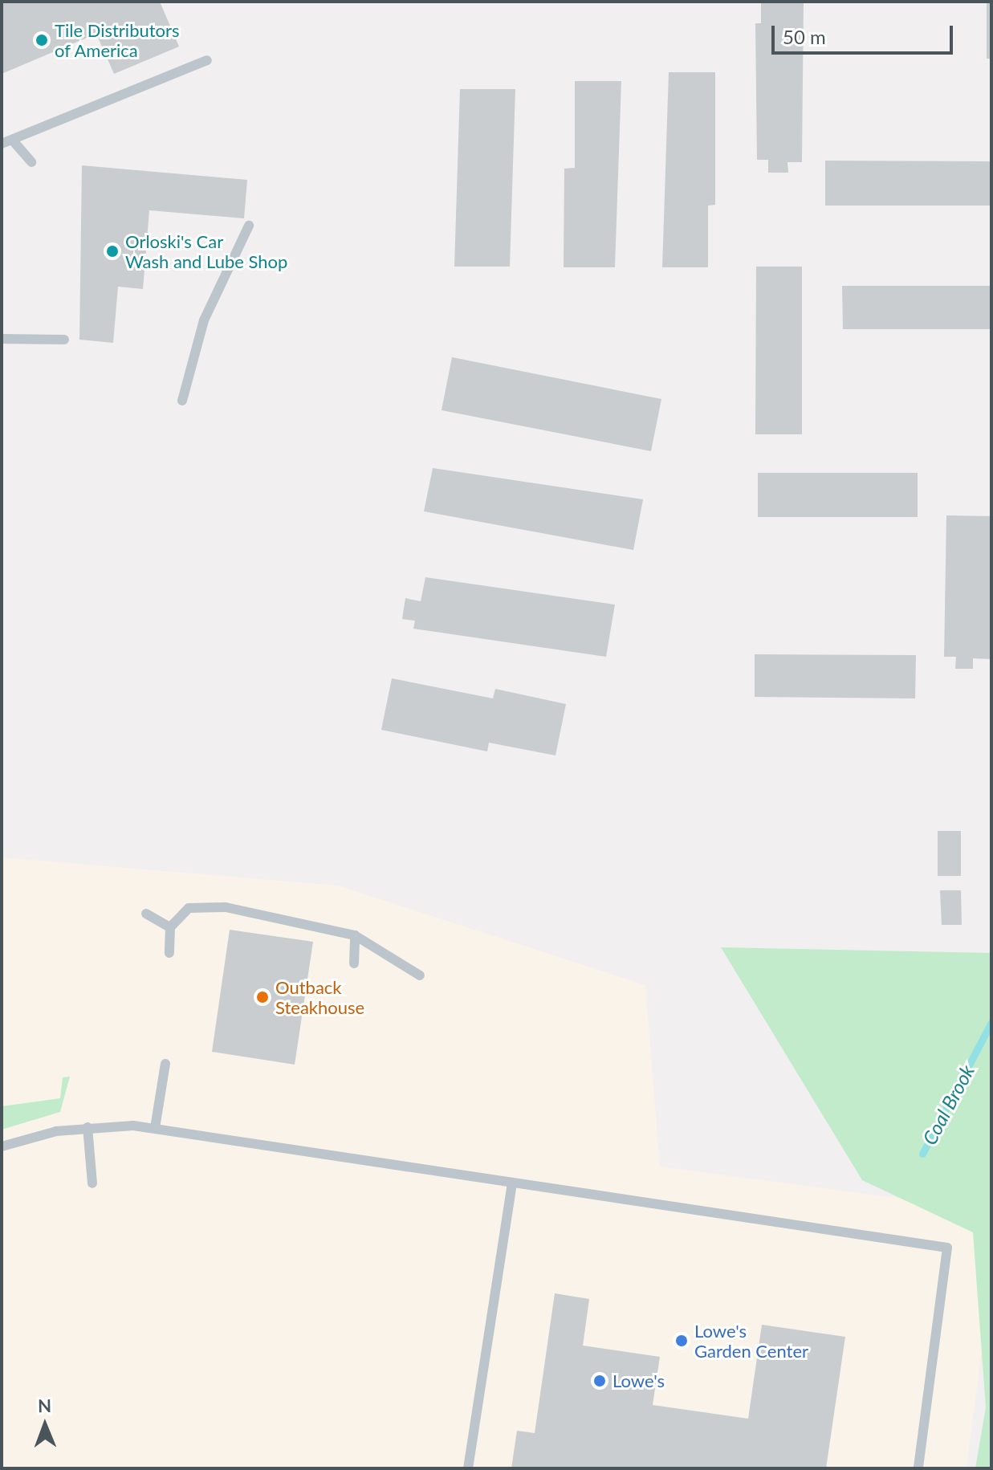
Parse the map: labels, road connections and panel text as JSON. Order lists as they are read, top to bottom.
{
  "water": ["Coal Brook"],
  "places": [
    "Tile Distributors of America",
    "Orloski's Car Wash and Lube Shop",
    "Outback Steakhouse",
    "Lowe's Garden Center",
    "Lowe's"
  ],
  "scale_bar": "50 m",
  "north": "top"
}
